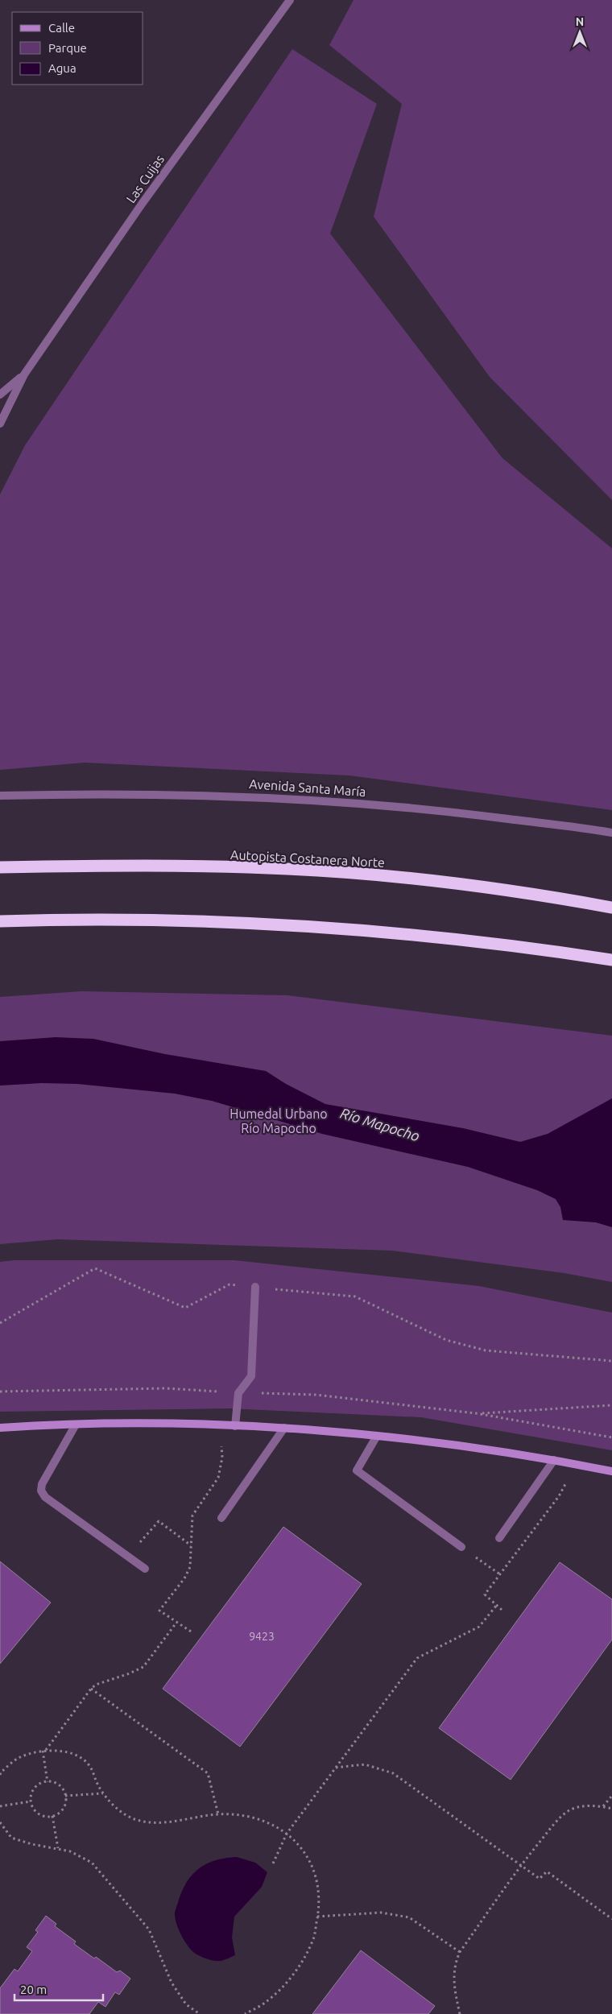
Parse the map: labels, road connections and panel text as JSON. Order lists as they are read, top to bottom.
{
  "streets": {
    "highway": ["Autopista Costanera Norte"],
    "street": ["Las Cuijas", "Avenida Santa María"]
  },
  "water": ["Río Mapocho"],
  "parks": ["Humedal Urbano Río Mapocho"],
  "house_numbers": ["9423"],
  "legend": ["Calle", "Parque", "Agua"],
  "scale_bar": "20 m",
  "north": "top"
}
